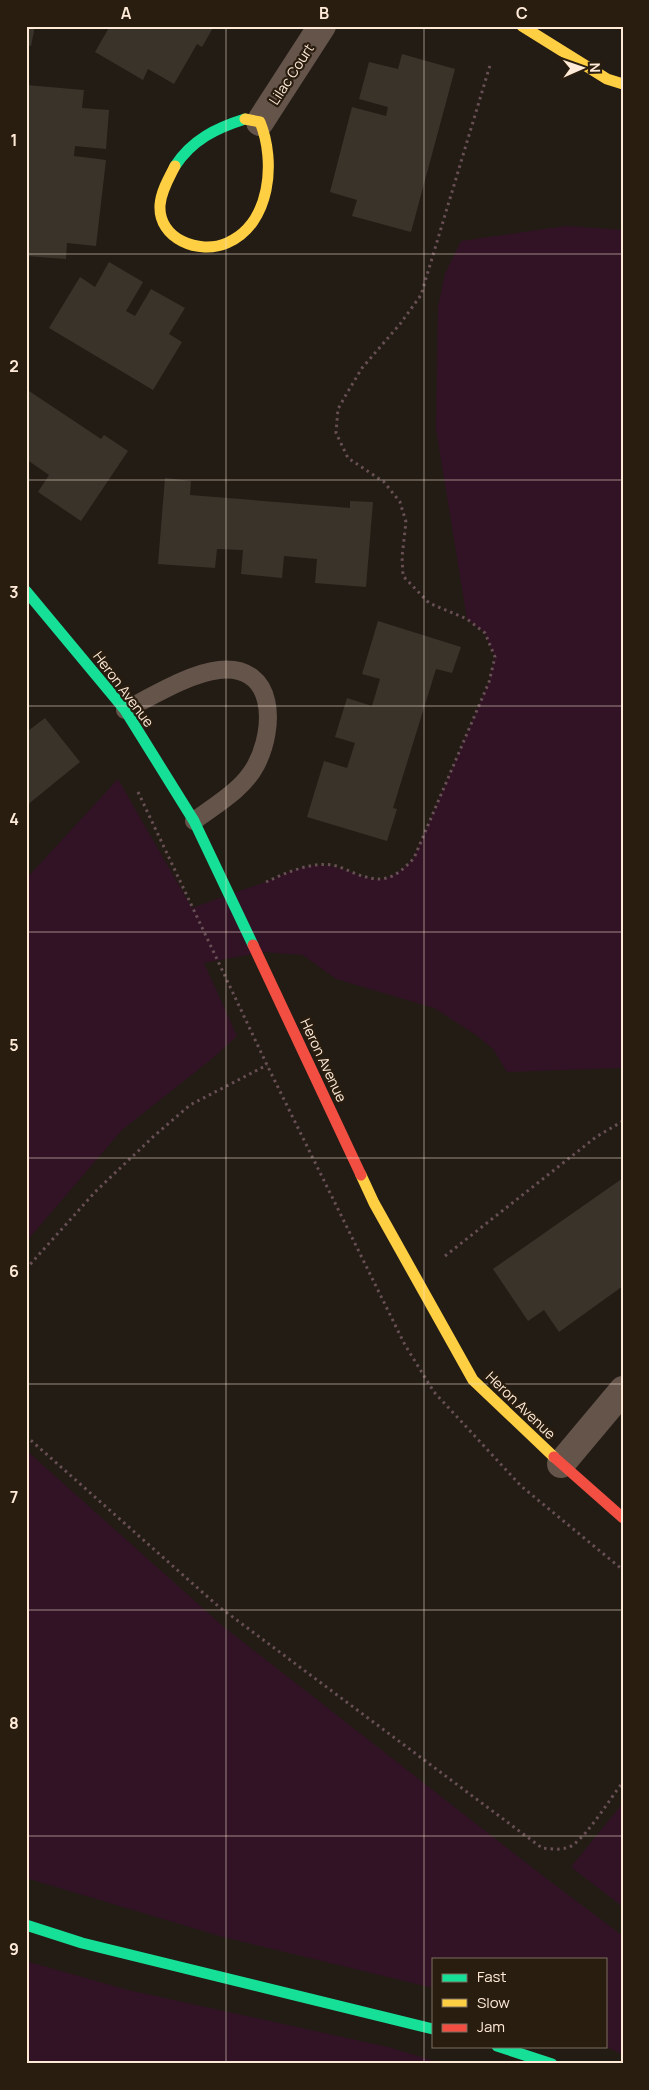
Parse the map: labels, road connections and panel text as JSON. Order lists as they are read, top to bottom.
{
  "streets": {
    "main road": ["Heron Avenue"],
    "street": ["Lilac Court"]
  },
  "legend": ["Fast", "Slow", "Jam"],
  "north": "right",
  "grid": {
    "columns": ["A", "B", "C"],
    "rows": [
      "1",
      "2",
      "3",
      "4",
      "5",
      "6",
      "7",
      "8",
      "9"
    ]
  }
}
